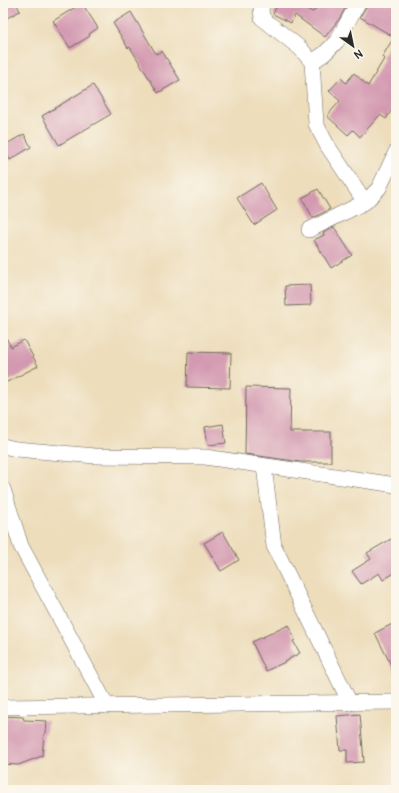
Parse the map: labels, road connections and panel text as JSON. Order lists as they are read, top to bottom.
{
  "north": "bottom right"
}
